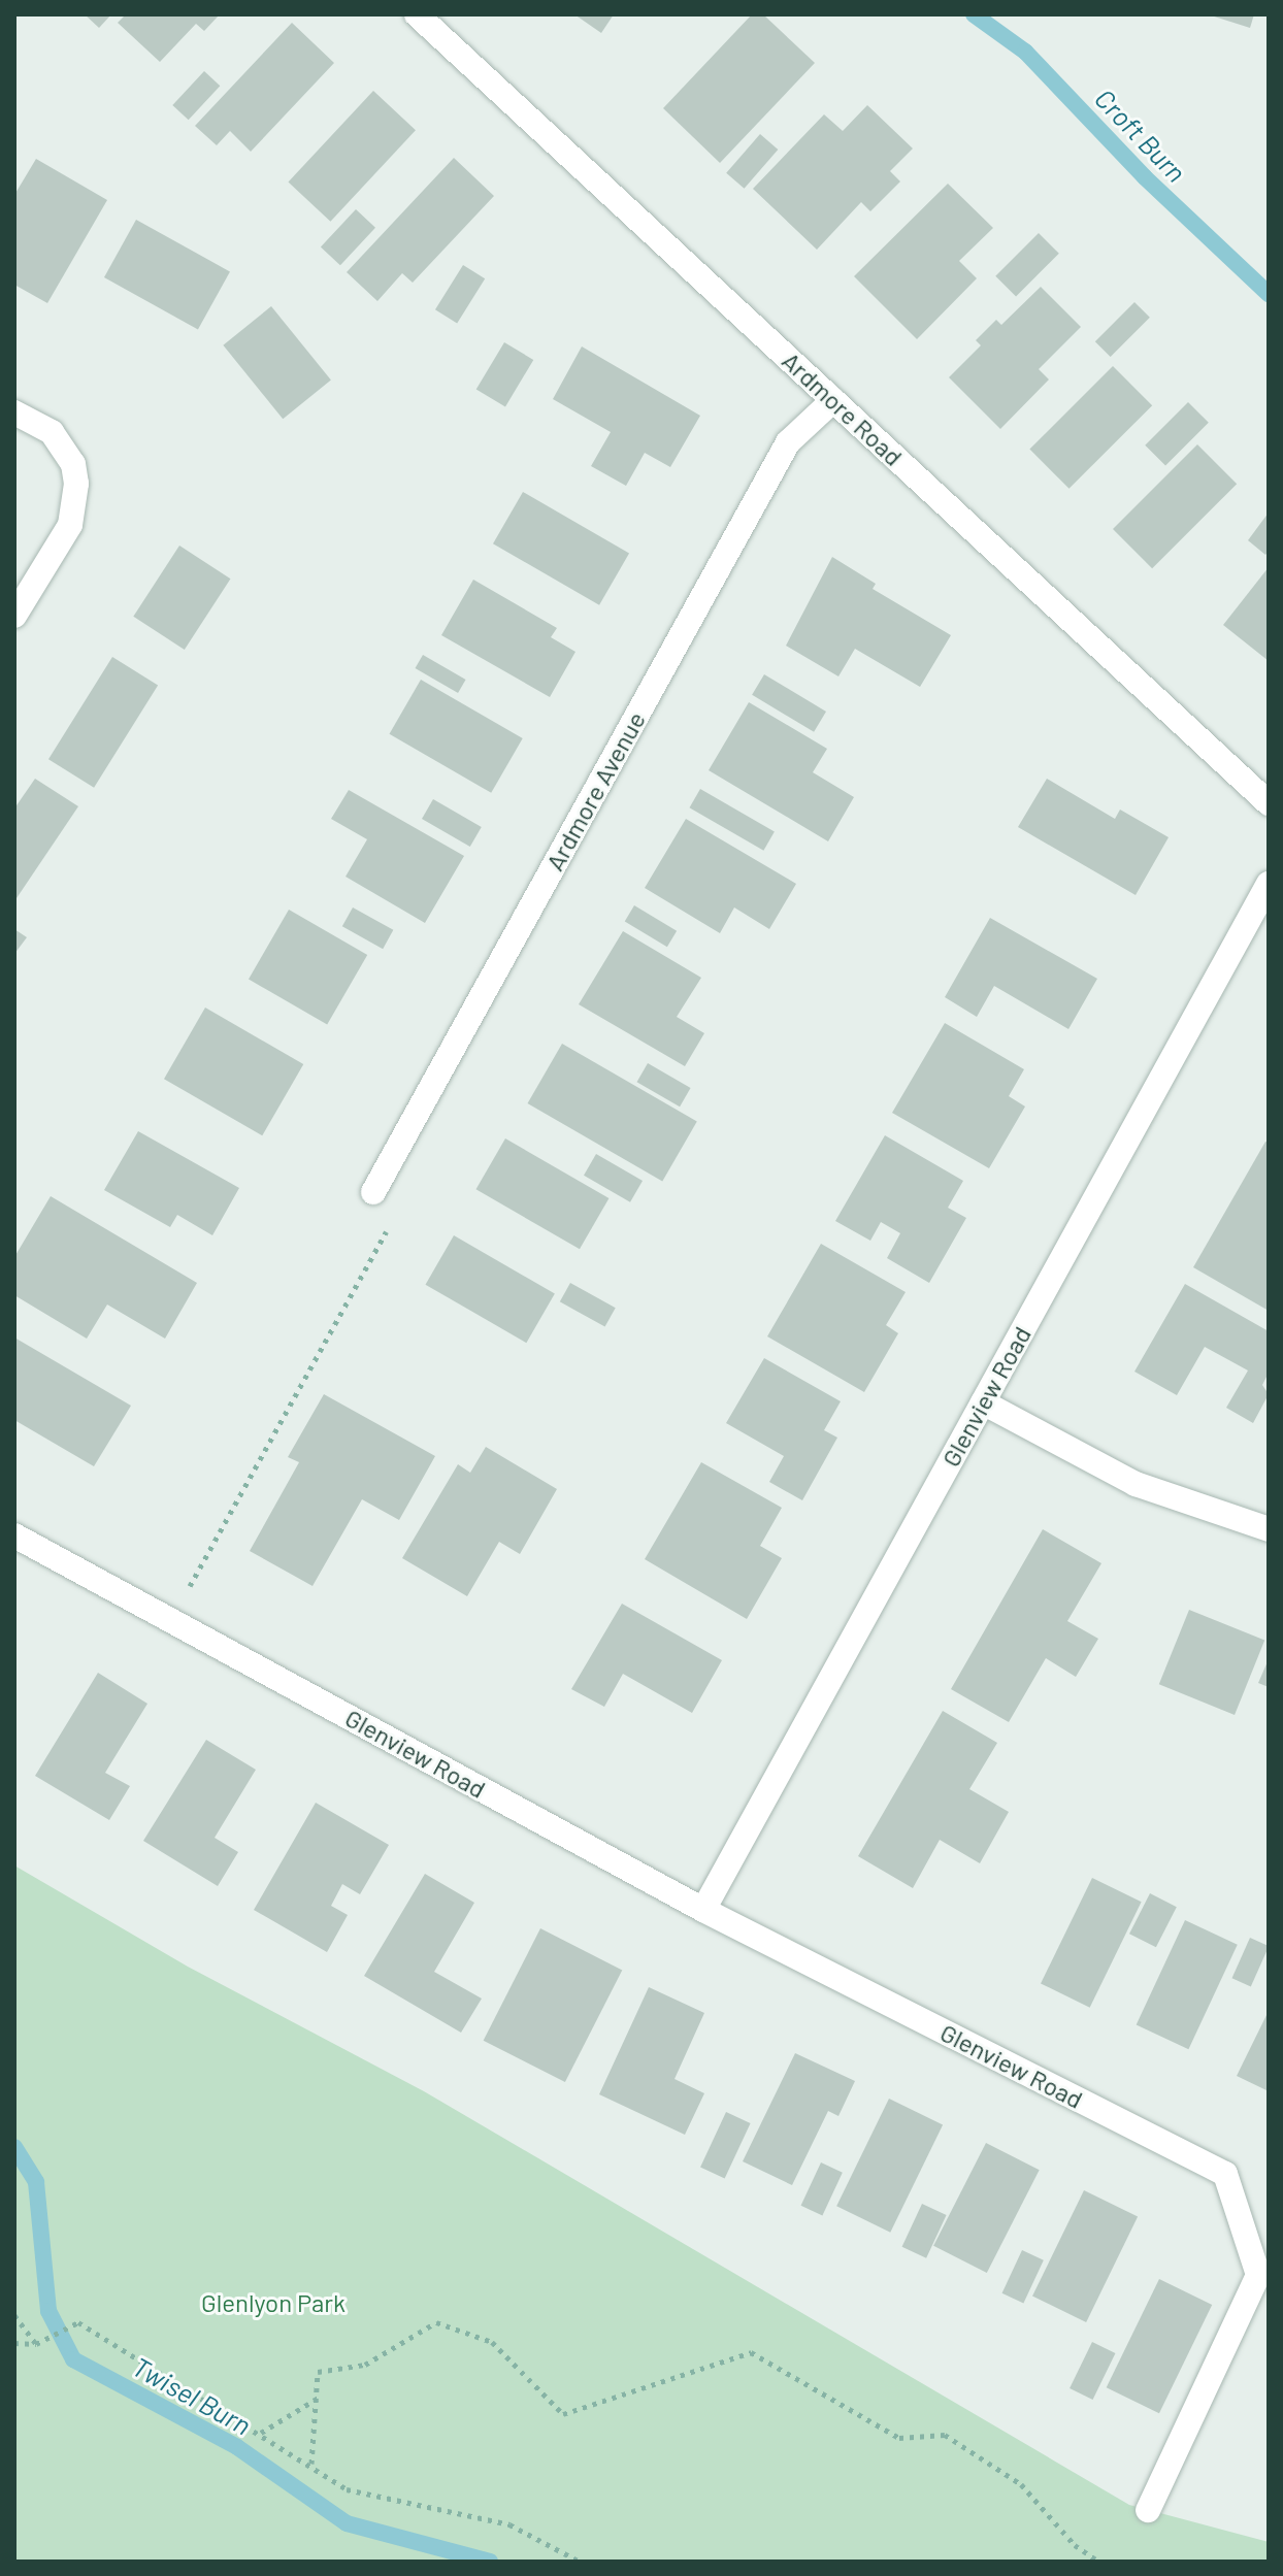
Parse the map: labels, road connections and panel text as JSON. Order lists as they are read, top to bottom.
{
  "streets": {
    "street": ["Ardmore Road", "Ardmore Avenue", "Glenview Road"]
  },
  "crossings": [
    ["Ardmore Road", "Ardmore Avenue"]
  ],
  "water": ["Croft Burn", "Twisel Burn"],
  "parks": ["Glenlyon Park"]
}
